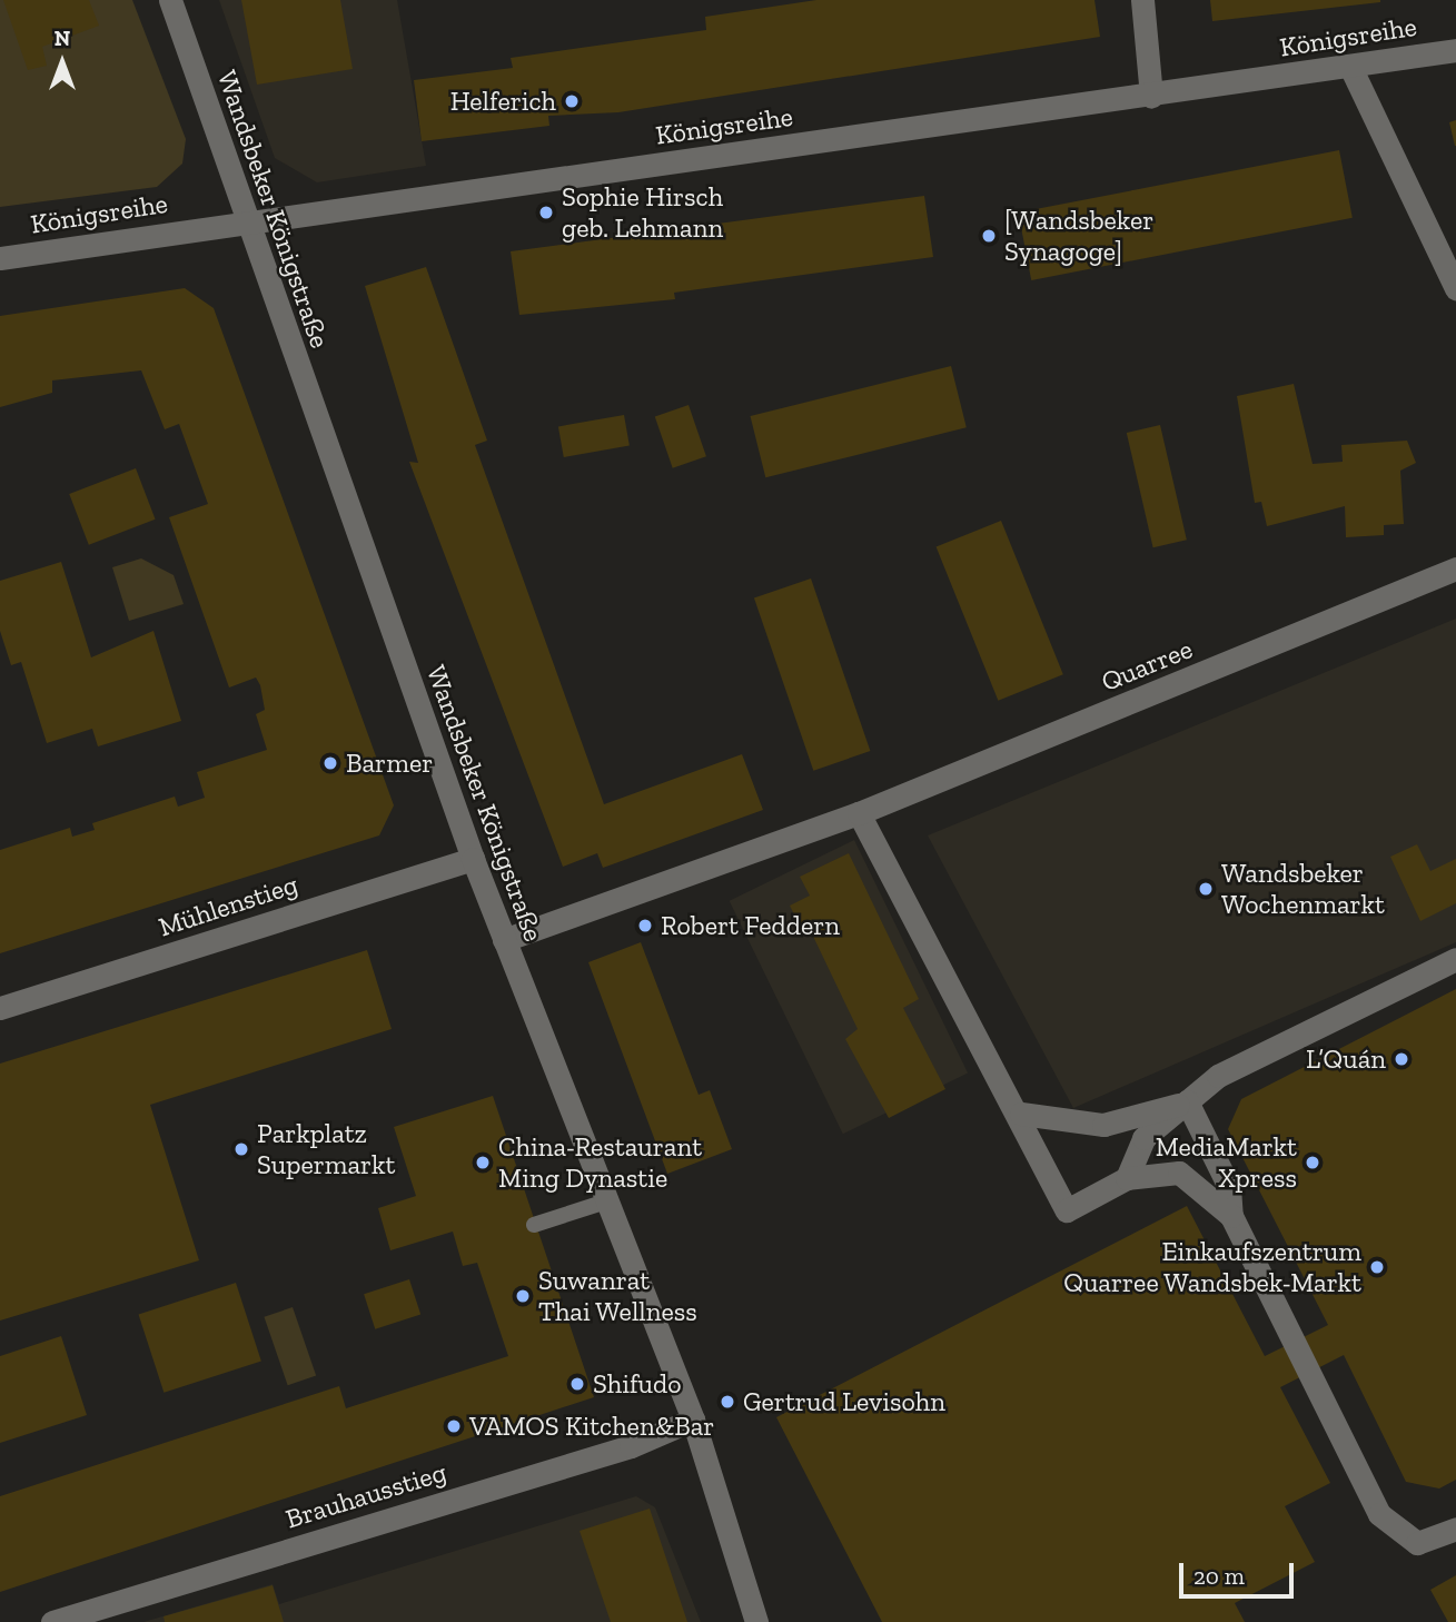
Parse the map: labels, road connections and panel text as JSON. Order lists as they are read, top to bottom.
{
  "streets": {
    "street": [
      "Königsreihe",
      "Wandsbeker Königstraße",
      "Quarree",
      "Mühlenstieg",
      "Brauhausstieg"
    ]
  },
  "crossings": [
    ["Königsreihe", "Wandsbeker Königstraße"],
    ["Wandsbeker Königstraße", "Quarree"],
    ["Wandsbeker Königstraße", "Mühlenstieg"],
    ["Wandsbeker Königstraße", "Brauhausstieg"]
  ],
  "places": [
    "Helferich",
    "Sophie Hirsch geb. Lehmann",
    "[Wandsbeker Synagoge]",
    "Barmer",
    "Wandsbeker Wochenmarkt",
    "Robert Feddern",
    "L’Quán",
    "Parkplatz Supermarkt",
    "China-Restaurant Ming Dynastie",
    "MediaMarkt Xpress",
    "Einkaufszentrum Quarree Wandsbek-Markt",
    "Suwanrat Thai Wellness",
    "Shifudo",
    "Gertrud Levisohn",
    "VAMOS Kitchen&Bar"
  ],
  "scale_bar": "20 m",
  "north": "top"
}
